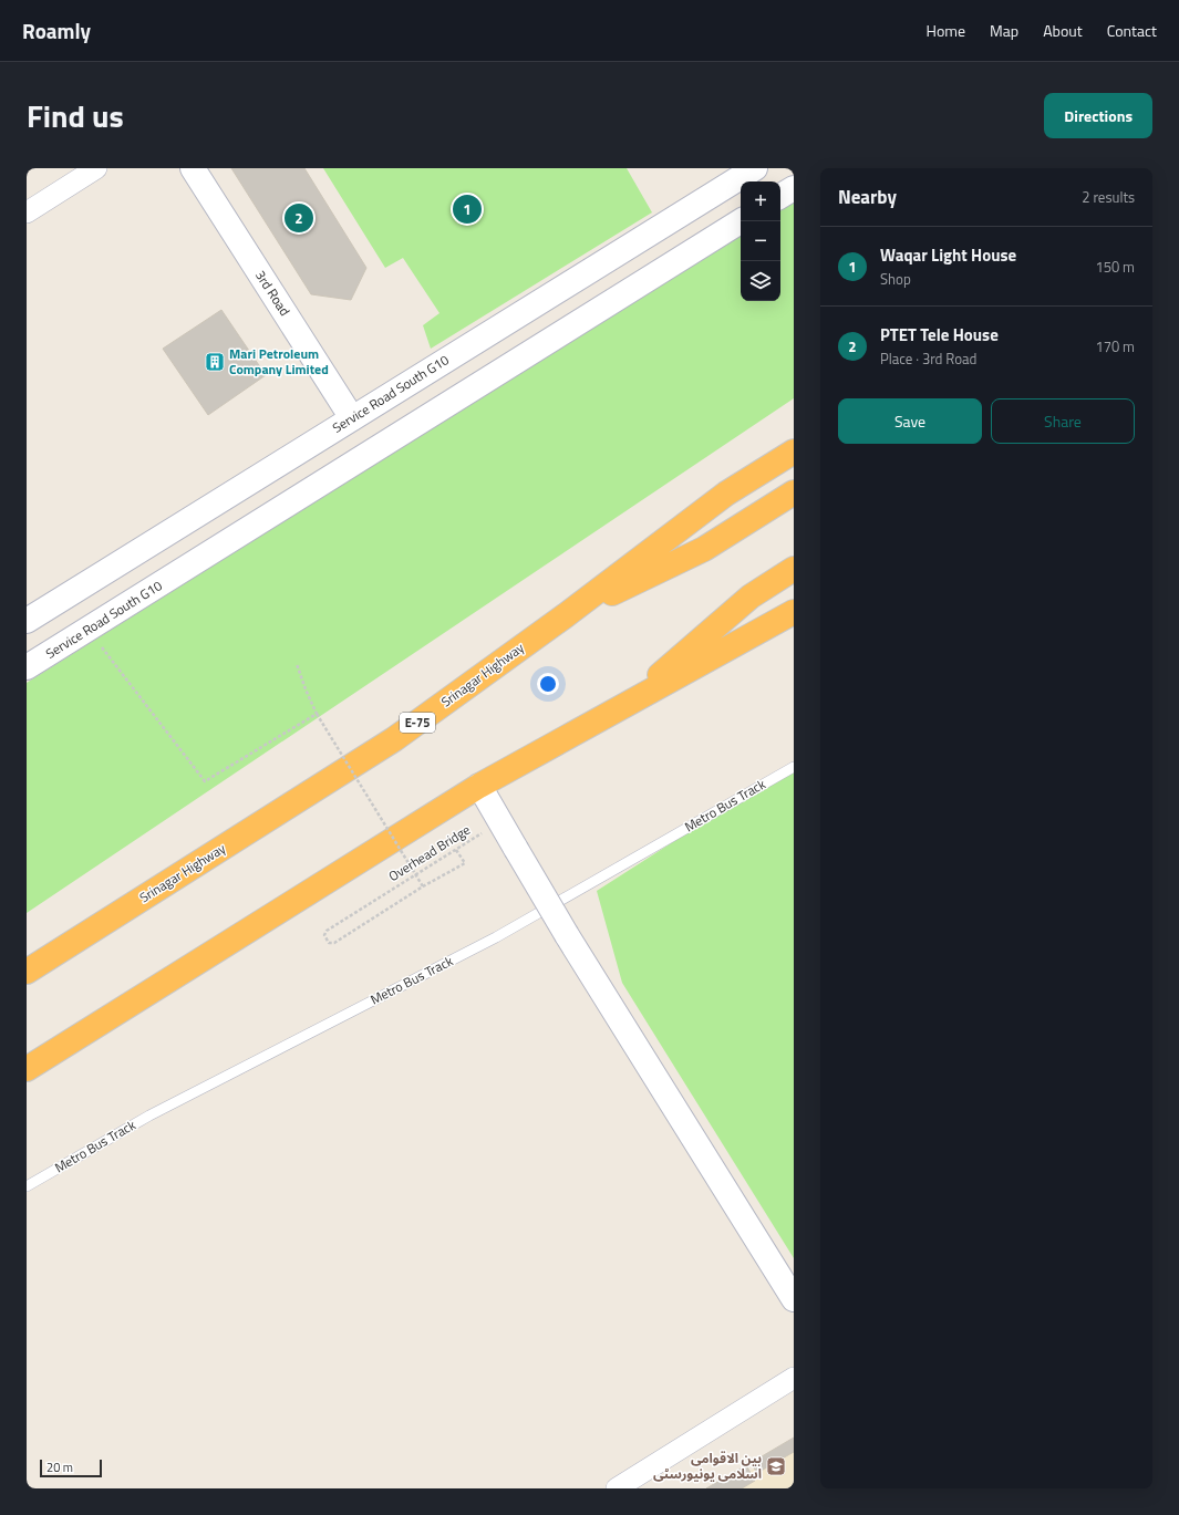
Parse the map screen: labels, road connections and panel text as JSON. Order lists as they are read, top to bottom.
{
  "streets": {
    "highway": ["Srinagar Highway", "E-75"],
    "main road": ["3rd Road", "Service Road South G10"],
    "lane": ["Metro Bus Track"],
    "path": ["Overhead Bridge"]
  },
  "crossings": [
    ["3rd Road", "Service Road South G10"]
  ],
  "places": {
    "building": ["Mari Petroleum Company Limited"],
    "school or university": ["بین الاقوامی اسلامی یونیورسٹی"]
  },
  "scale_bar": "20 m",
  "page": {
    "header": "Roamly",
    "nav": [
      "Home",
      "Map",
      "About",
      "Contact"
    ],
    "title": "Find us",
    "buttons": [
      "Directions",
      ["Save", "Share"]
    ],
    "heading": ["Nearby", "2 results"],
    "map_buttons": ["+", "−"],
    "pins": ["1", "2"],
    "list": [
      {
        "mark": "1",
        "name": "Waqar Light House",
        "note": "Shop",
        "value": "150 m"
      },
      {
        "mark": "2",
        "name": "PTET Tele House",
        "note": "Place · 3rd Road",
        "value": "170 m"
      }
    ],
    "scale": "20 m"
  }
}
